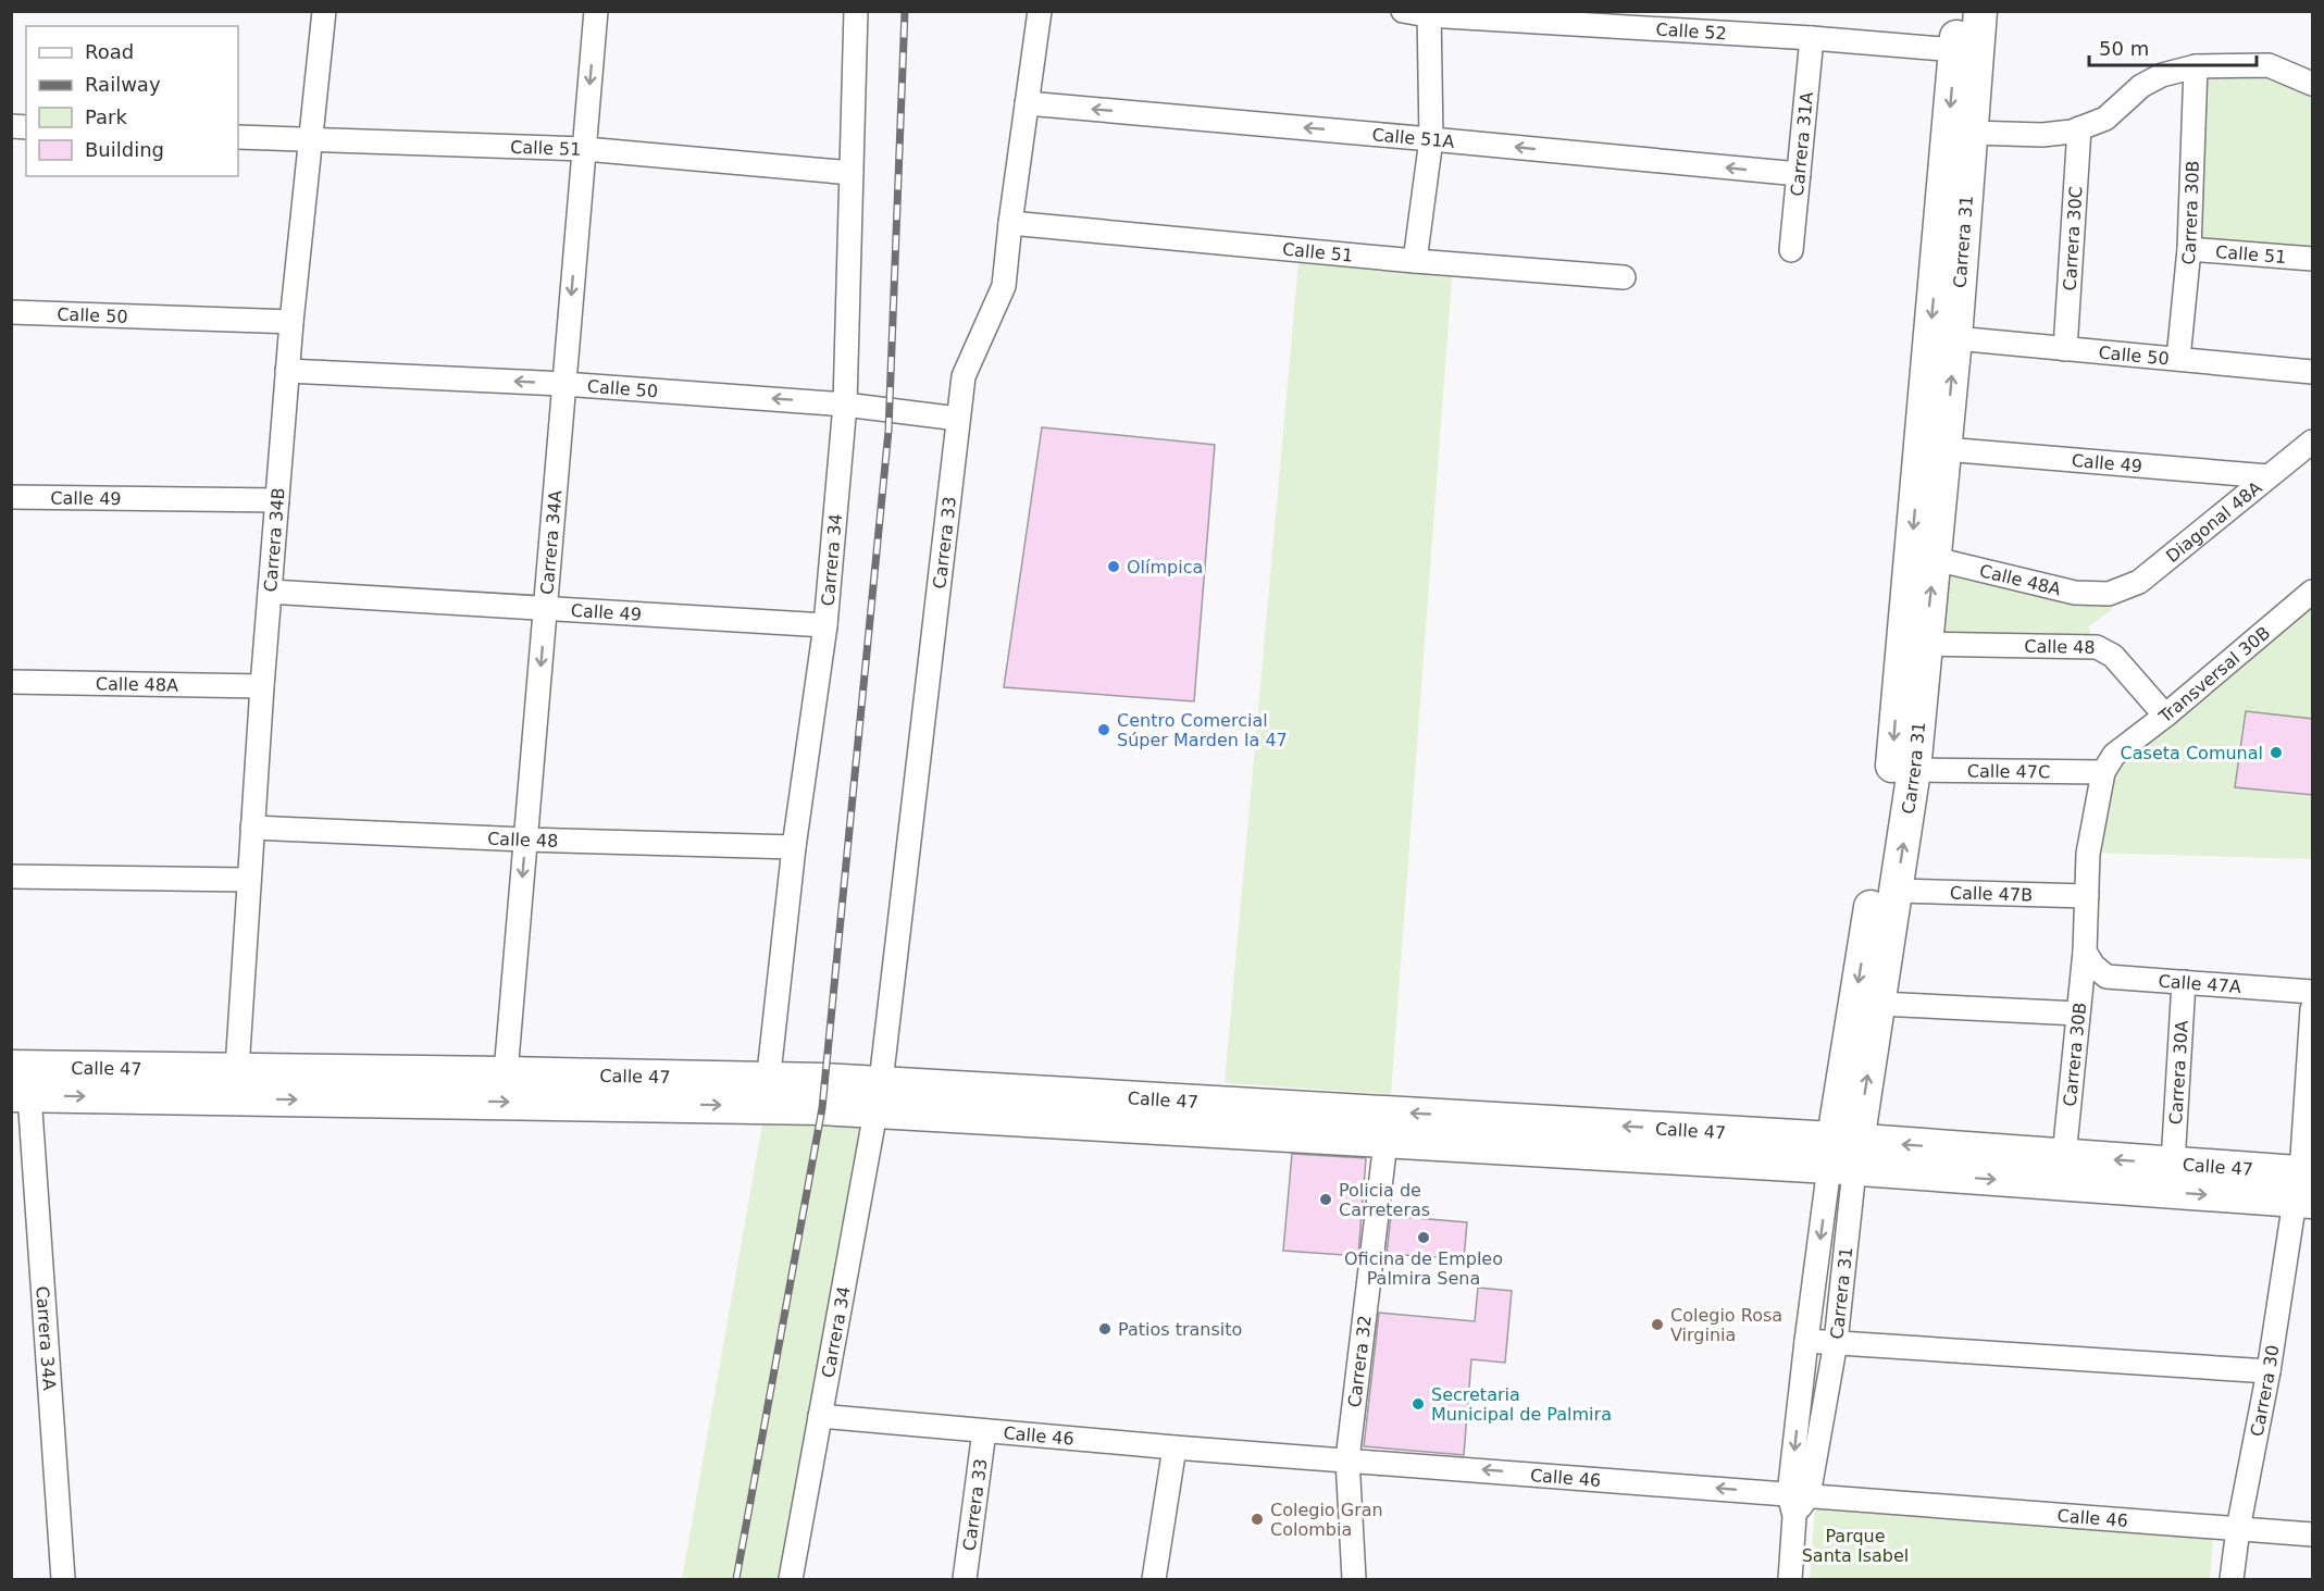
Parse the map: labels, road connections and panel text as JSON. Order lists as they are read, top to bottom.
{
  "streets": {
    "main road": ["Carrera 31", "Calle 47"],
    "street": [
      "Calle 52",
      "Calle 51A",
      "Carrera 31A",
      "Calle 51",
      "Carrera 30B",
      "Carrera 30C",
      "Calle 50",
      "Calle 49",
      "Diagonal 48A",
      "Carrera 34B",
      "Carrera 34A",
      "Carrera 33",
      "Carrera 34",
      "Calle 48A",
      "Calle 48",
      "Transversal 30B",
      "Calle 47C",
      "Calle 47B",
      "Calle 47A",
      "Carrera 30A",
      "Carrera 32",
      "Carrera 30",
      "Calle 46"
    ]
  },
  "crossings": [
    ["Calle 52", "Carrera 31A"],
    ["Calle 52", "Carrera 31"],
    ["Calle 51A", "Carrera 31A"],
    ["Calle 51A", "Carrera 33"],
    ["Calle 51", "Carrera 30B"],
    ["Calle 51", "Carrera 34B"],
    ["Calle 51", "Carrera 34A"],
    ["Calle 51", "Carrera 33"],
    ["Calle 51", "Carrera 34"],
    ["Carrera 30B", "Calle 50"],
    ["Carrera 30B", "Transversal 30B"],
    ["Carrera 30B", "Calle 47C"],
    ["Carrera 30B", "Calle 47B"],
    ["Carrera 30B", "Calle 47A"],
    ["Carrera 30B", "Calle 47"],
    ["Carrera 30C", "Calle 50"],
    ["Carrera 31", "Calle 50"],
    ["Carrera 31", "Calle 49"],
    ["Carrera 31", "Calle 48A"],
    ["Carrera 31", "Calle 48"],
    ["Carrera 31", "Calle 47C"],
    ["Carrera 31", "Calle 47B"],
    ["Carrera 31", "Calle 47"],
    ["Carrera 31", "Calle 46"],
    ["Calle 50", "Carrera 34B"],
    ["Calle 50", "Carrera 34A"],
    ["Calle 50", "Carrera 33"],
    ["Calle 50", "Carrera 34"],
    ["Calle 49", "Diagonal 48A"],
    ["Calle 49", "Carrera 34B"],
    ["Calle 49", "Carrera 34A"],
    ["Calle 49", "Carrera 34"],
    ["Diagonal 48A", "Calle 48A"],
    ["Carrera 34B", "Calle 48A"],
    ["Carrera 34B", "Calle 48"],
    ["Carrera 34B", "Calle 47"],
    ["Carrera 34A", "Calle 48"],
    ["Carrera 34A", "Calle 47"],
    ["Carrera 33", "Carrera 34"],
    ["Carrera 33", "Calle 47"],
    ["Carrera 33", "Calle 46"],
    ["Carrera 34", "Calle 48"],
    ["Carrera 34", "Calle 47"],
    ["Carrera 34", "Calle 46"],
    ["Calle 48", "Transversal 30B"],
    ["Transversal 30B", "Calle 47C"],
    ["Calle 47A", "Carrera 30A"],
    ["Calle 47", "Carrera 30A"],
    ["Calle 47", "Carrera 32"],
    ["Calle 47", "Carrera 30"],
    ["Carrera 32", "Calle 46"],
    ["Carrera 30", "Calle 46"]
  ],
  "one_way": ["Calle 51A", "Calle 50", "Carrera 34A"],
  "parks": ["Parque Santa Isabel"],
  "places": [
    "Olímpica",
    "Centro Comercial Súper Marden la 47",
    "Caseta Comunal",
    "Policia de Carreteras",
    "Oficina de Empleo Palmira Sena",
    "Colegio Rosa Virginia",
    "Patios transito",
    "Secretaria Municipal de Palmira",
    "Colegio Gran Colombia"
  ],
  "legend": [
    "Road",
    "Railway",
    "Park",
    "Building"
  ],
  "scale_bar": "50 m"
}
